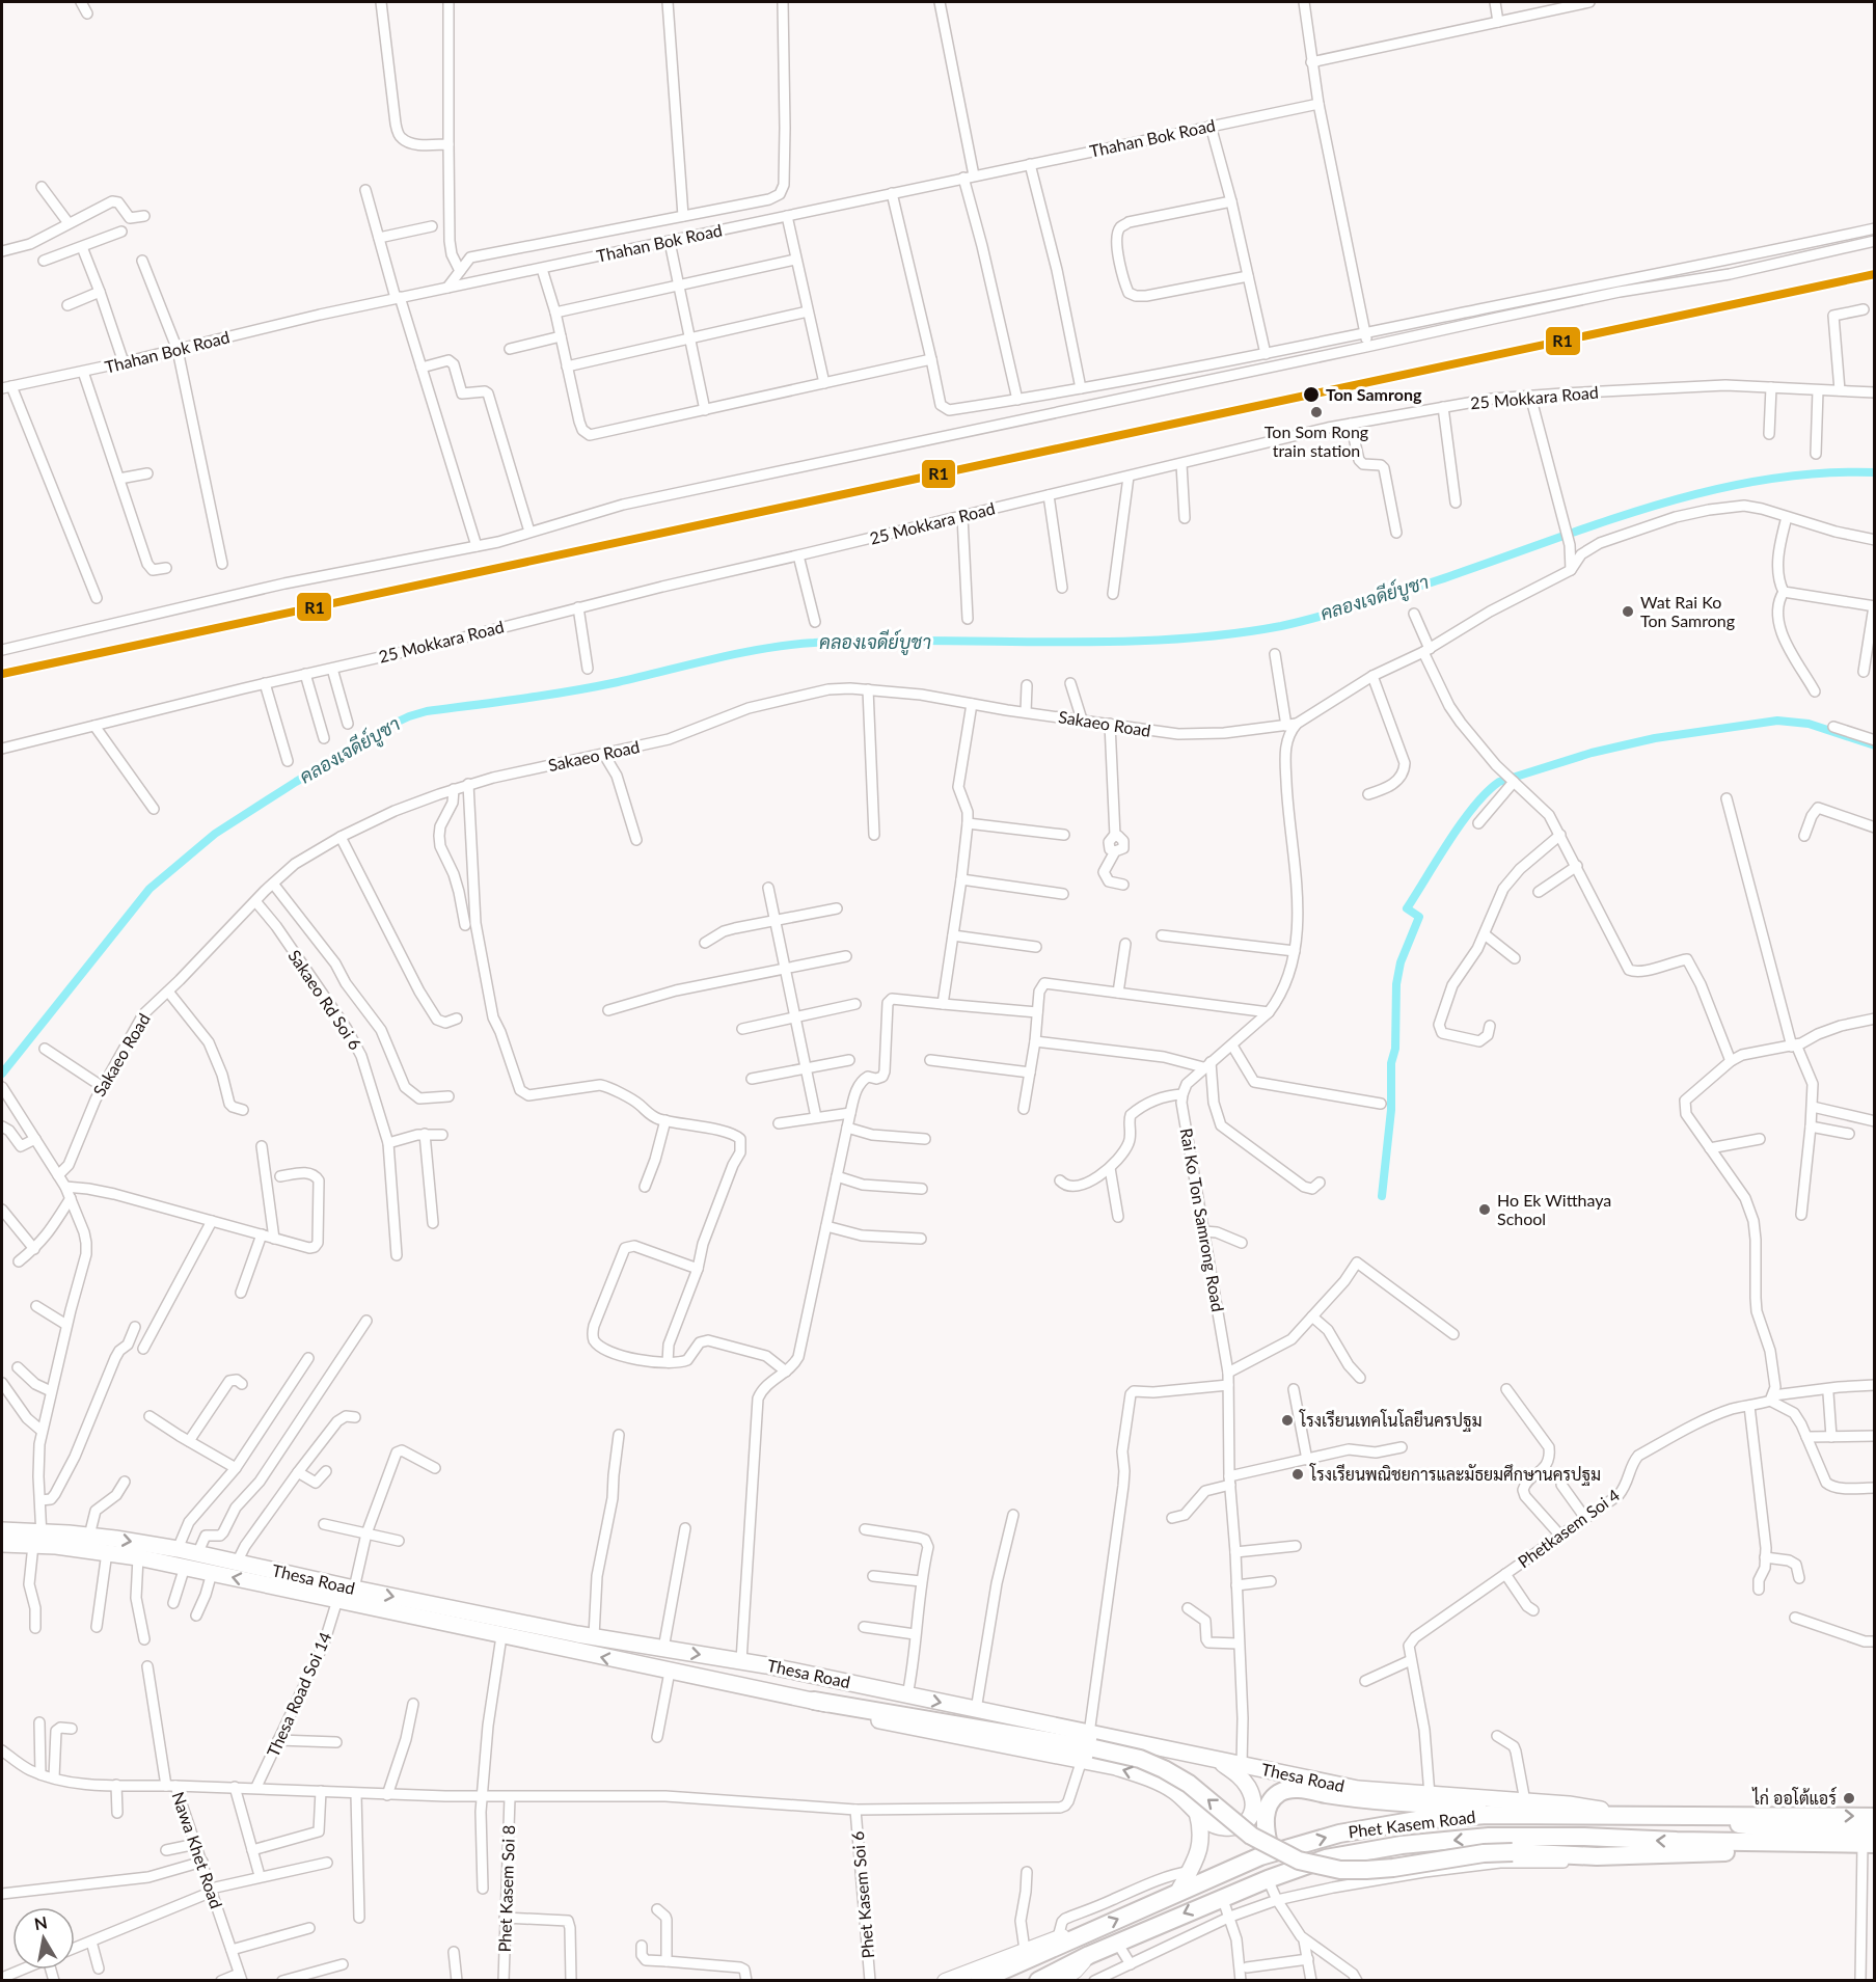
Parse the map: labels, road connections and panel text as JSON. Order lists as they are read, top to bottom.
{
  "streets": {
    "highway": ["Phet Kasem Road"],
    "main road": ["Thesa Road"],
    "street": [
      "Thahan Bok Road",
      "25 Mokkara Road",
      "Sakaeo Road",
      "Sakaeo Rd Soi 6",
      "Rai Ko Ton Samrong Road",
      "Phetkasem Soi 4",
      "Thesa Road Soi 14",
      "Nawa Khet Road",
      "Phet Kasem Soi 8",
      "Phet Kasem Soi 6"
    ]
  },
  "crossings": [
    ["Sakaeo Road", "Sakaeo Rd Soi 6"],
    ["Rai Ko Ton Samrong Road", "Thesa Road"],
    ["Thesa Road", "Thesa Road Soi 14"],
    ["Thesa Road", "Phet Kasem Road"]
  ],
  "water": ["คลองเจดีย์บูชา"],
  "places": [
    "Ton Samrong",
    "Ton Som Rong train station",
    "Wat Rai Ko Ton Samrong",
    "Ho Ek Witthaya School",
    "โรงเรียนเทคโนโลยีนครปฐม",
    "โรงเรียนพณิชยการและมัธยมศึกษานครปฐม",
    "ไก่ ออโต้แอร์"
  ],
  "lines": ["transit line R1"],
  "north": "top"
}
